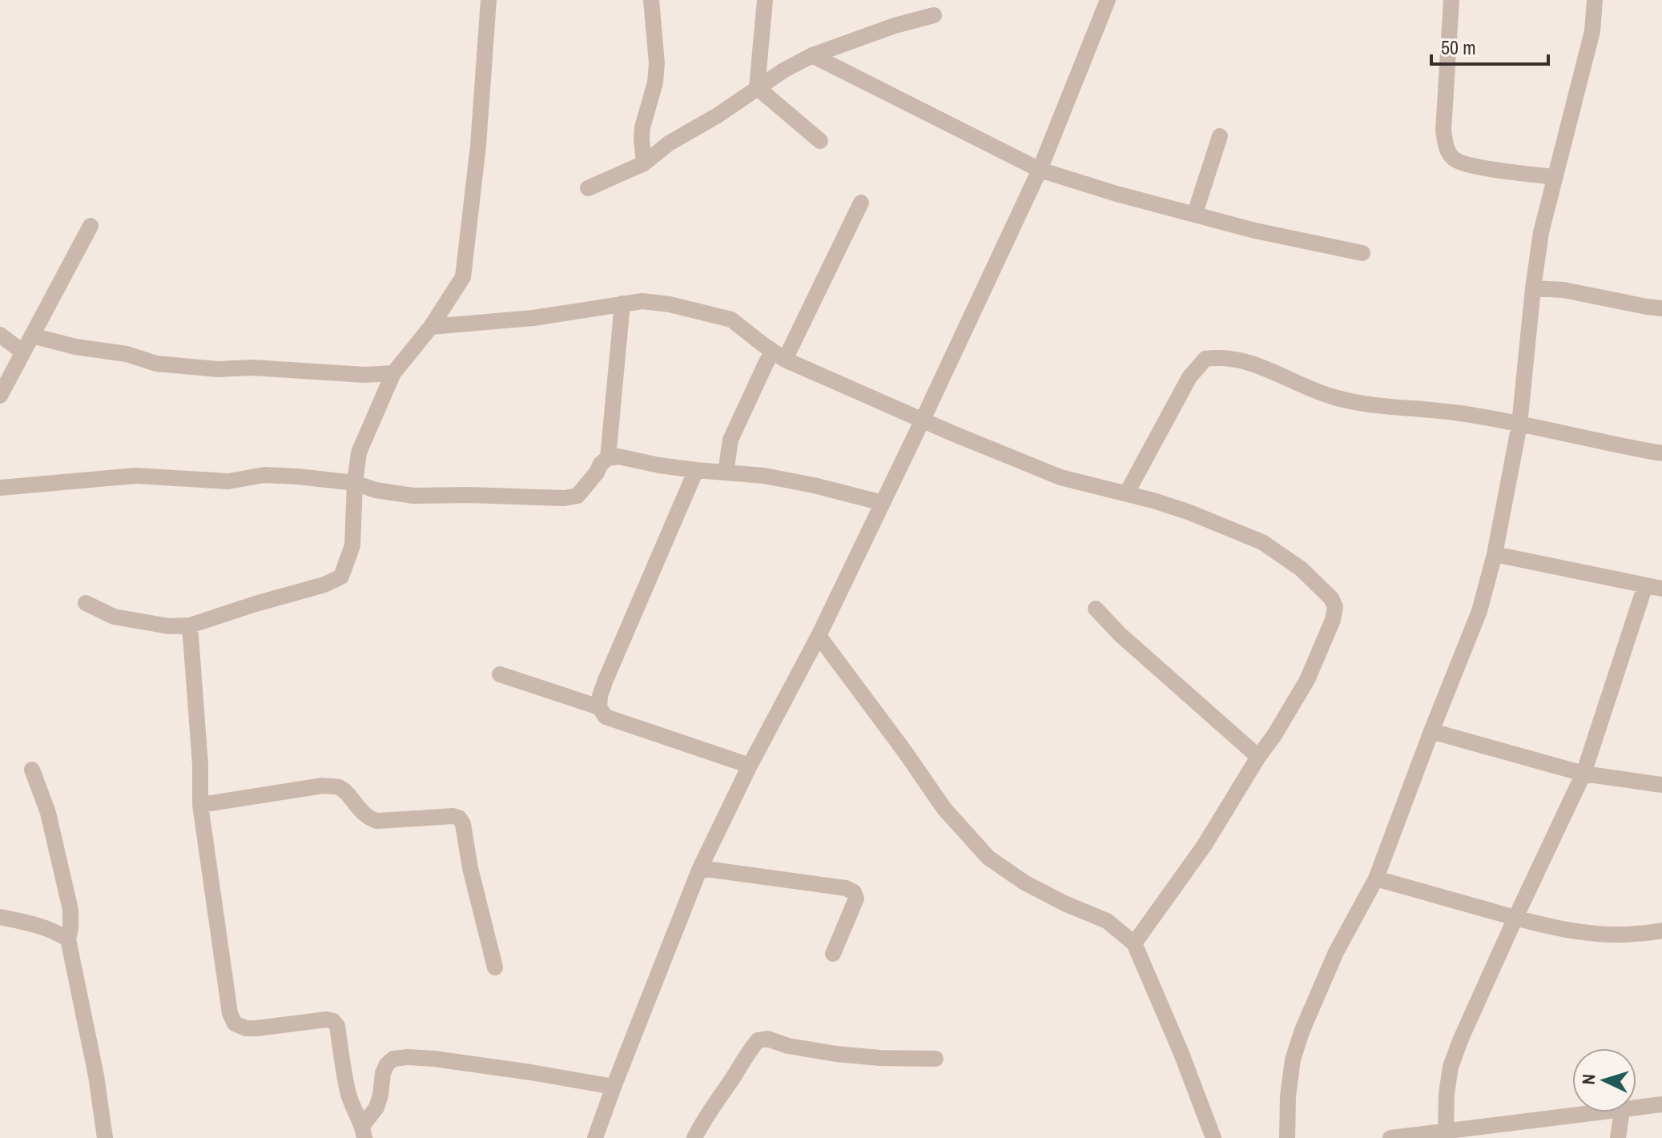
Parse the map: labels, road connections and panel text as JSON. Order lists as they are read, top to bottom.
{
  "scale_bar": "50 m",
  "north": "left"
}
